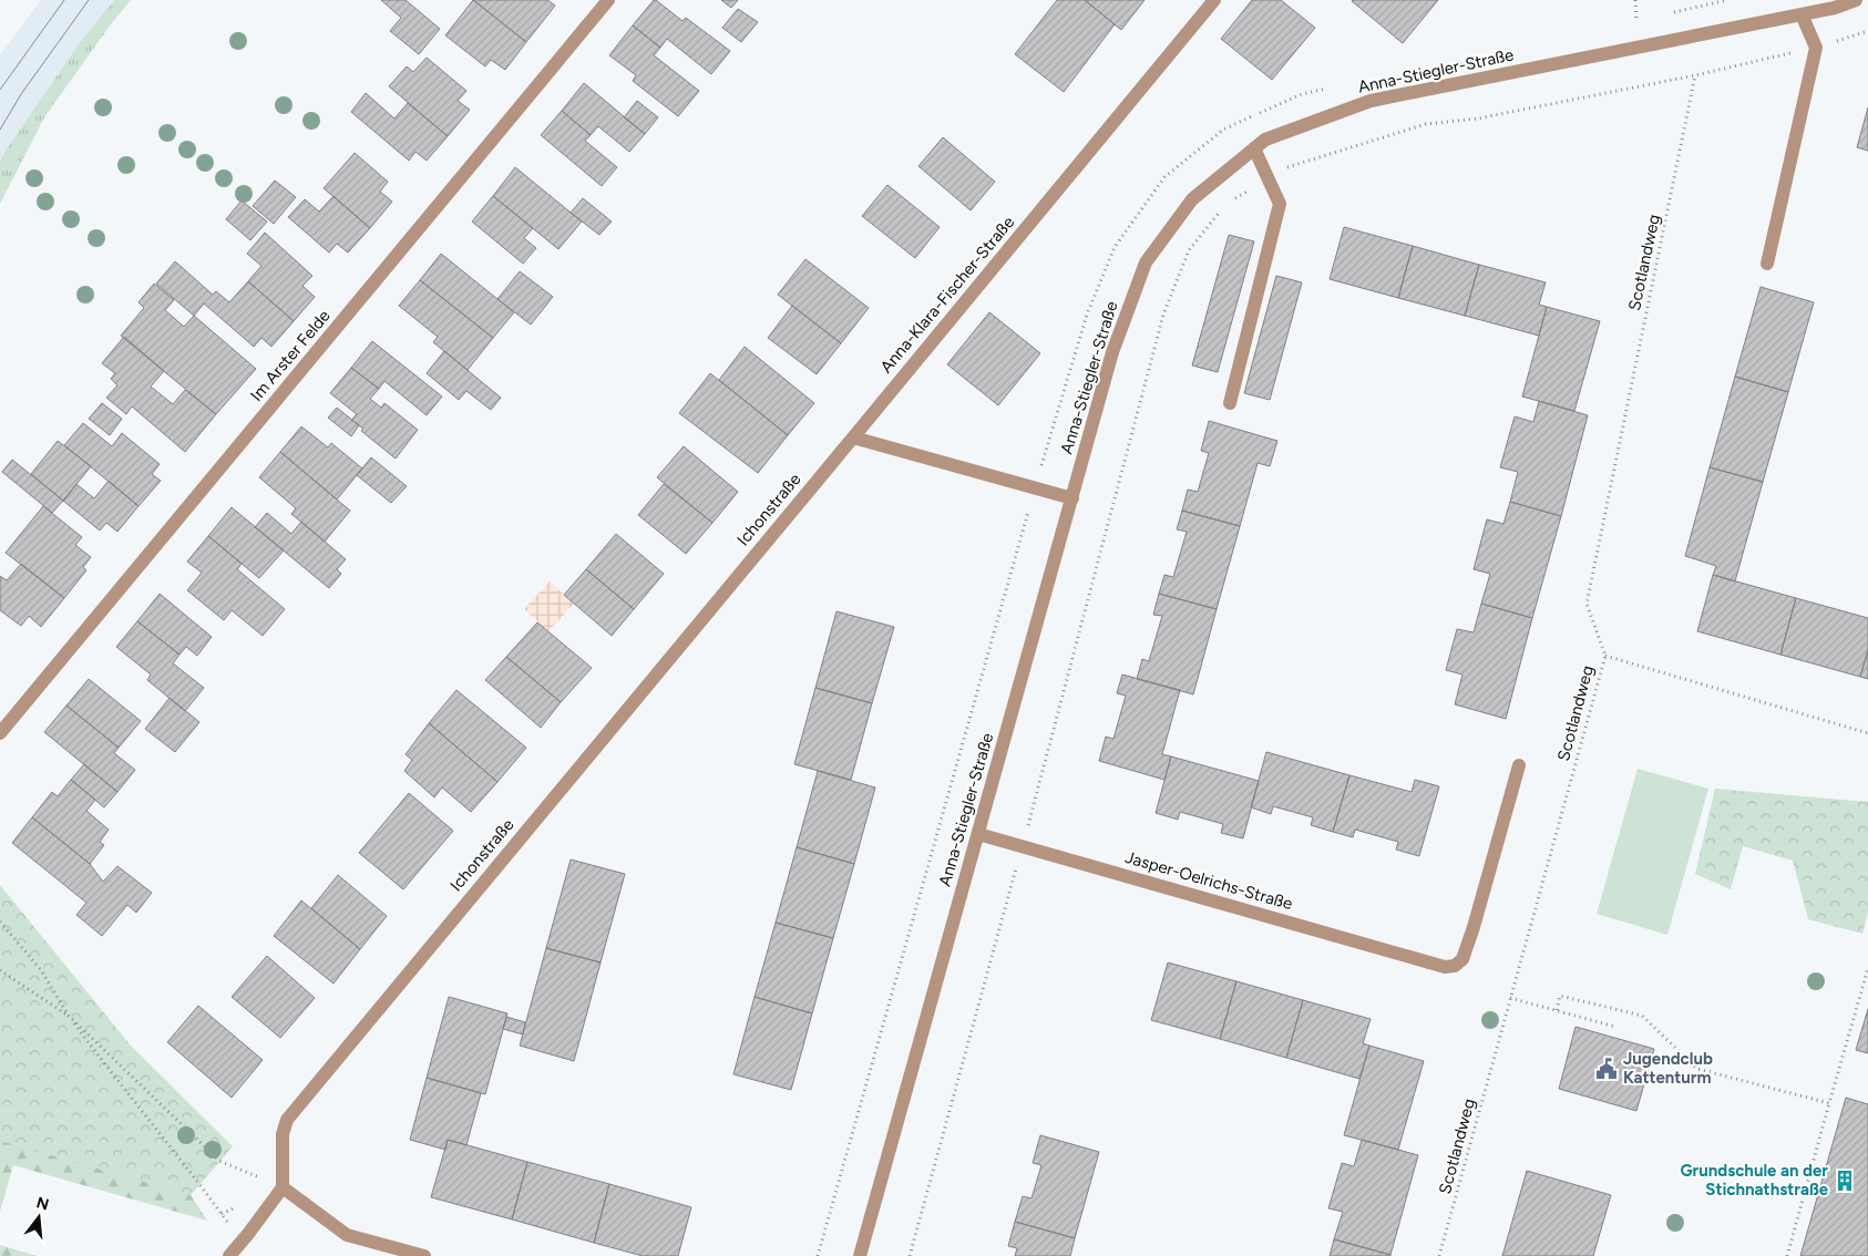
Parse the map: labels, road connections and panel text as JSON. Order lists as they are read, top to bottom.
{
  "streets": {
    "street": [
      "Anna-Stiegler-Straße",
      "Anna-Klara-Fischer-Straße",
      "Im Arster Felde",
      "Ichonstraße",
      "Jasper-Oelrichs-Straße"
    ],
    "path": ["Scotlandweg"]
  },
  "crossings": [
    ["Anna-Stiegler-Straße", "Jasper-Oelrichs-Straße"],
    ["Anna-Klara-Fischer-Straße", "Ichonstraße"]
  ],
  "places": {
    "public building": ["Jugendclub Kattenturm"],
    "building": ["Grundschule an der Stichnathstraße"]
  },
  "north": "top"
}
